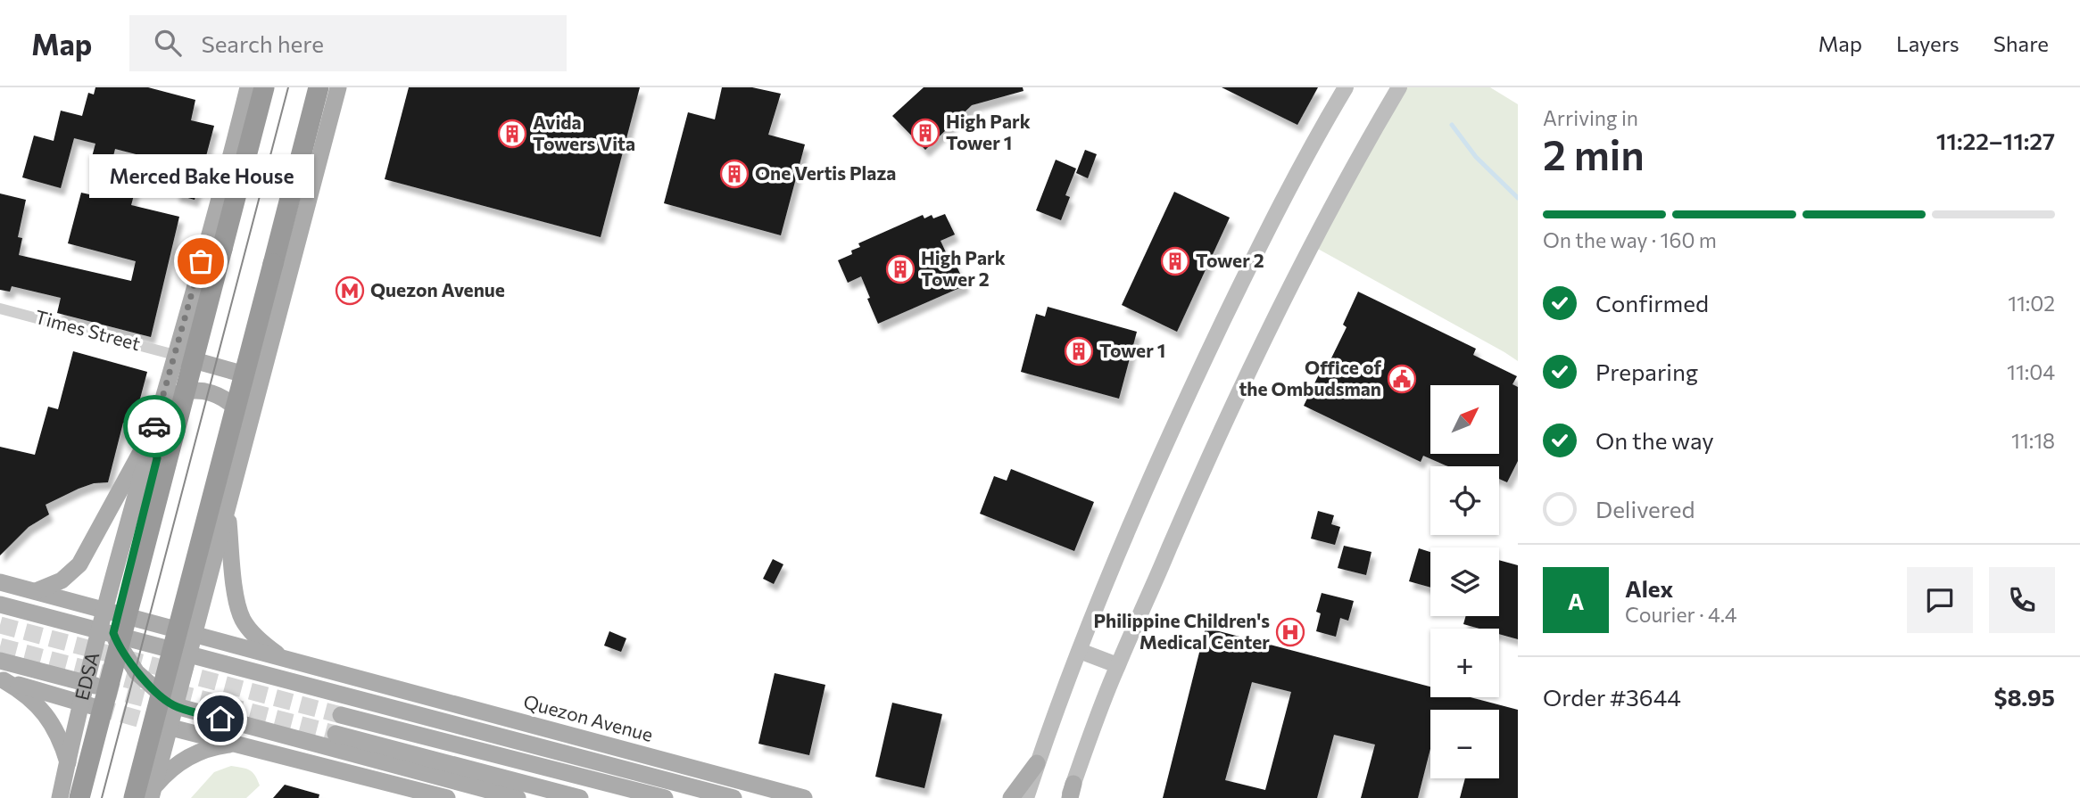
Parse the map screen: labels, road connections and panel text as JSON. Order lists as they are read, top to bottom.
{
  "streets": {
    "highway": ["EDSA"],
    "main road": ["Quezon Avenue"],
    "street": ["Times Street"]
  },
  "crossings": [
    ["Times Street", "EDSA"],
    ["EDSA", "Quezon Avenue"]
  ],
  "places": {
    "building": [
      "High Park Tower 1",
      "Avida Towers Vita",
      "One Vertis Plaza",
      "Tower 2",
      "High Park Tower 2",
      "Tower 1"
    ],
    "other": ["Merced Bake House"],
    "metro station": ["Quezon Avenue"],
    "public building": ["Office of the Ombudsman"],
    "hospital": ["Philippine Children's Medical Center"]
  },
  "north": "top right",
  "page": {
    "header": "Map",
    "search": "Search here",
    "nav": ["Map", "Layers", "Share"],
    "heading": ["2 min", "Arriving in", "11:22–11:27"],
    "panel": [
      "Alex",
      "Courier · 4.4",
      "Order #3644",
      "$8.95"
    ],
    "bubble": "Merced Bake House",
    "bar": "On the way · 160 m",
    "list": [
      ["Confirmed", "11:02"],
      ["Preparing", "11:04"],
      ["On the way", "11:18"],
      "Delivered"
    ],
    "map_buttons": ["+", "−"],
    "round": "A"
  }
}
